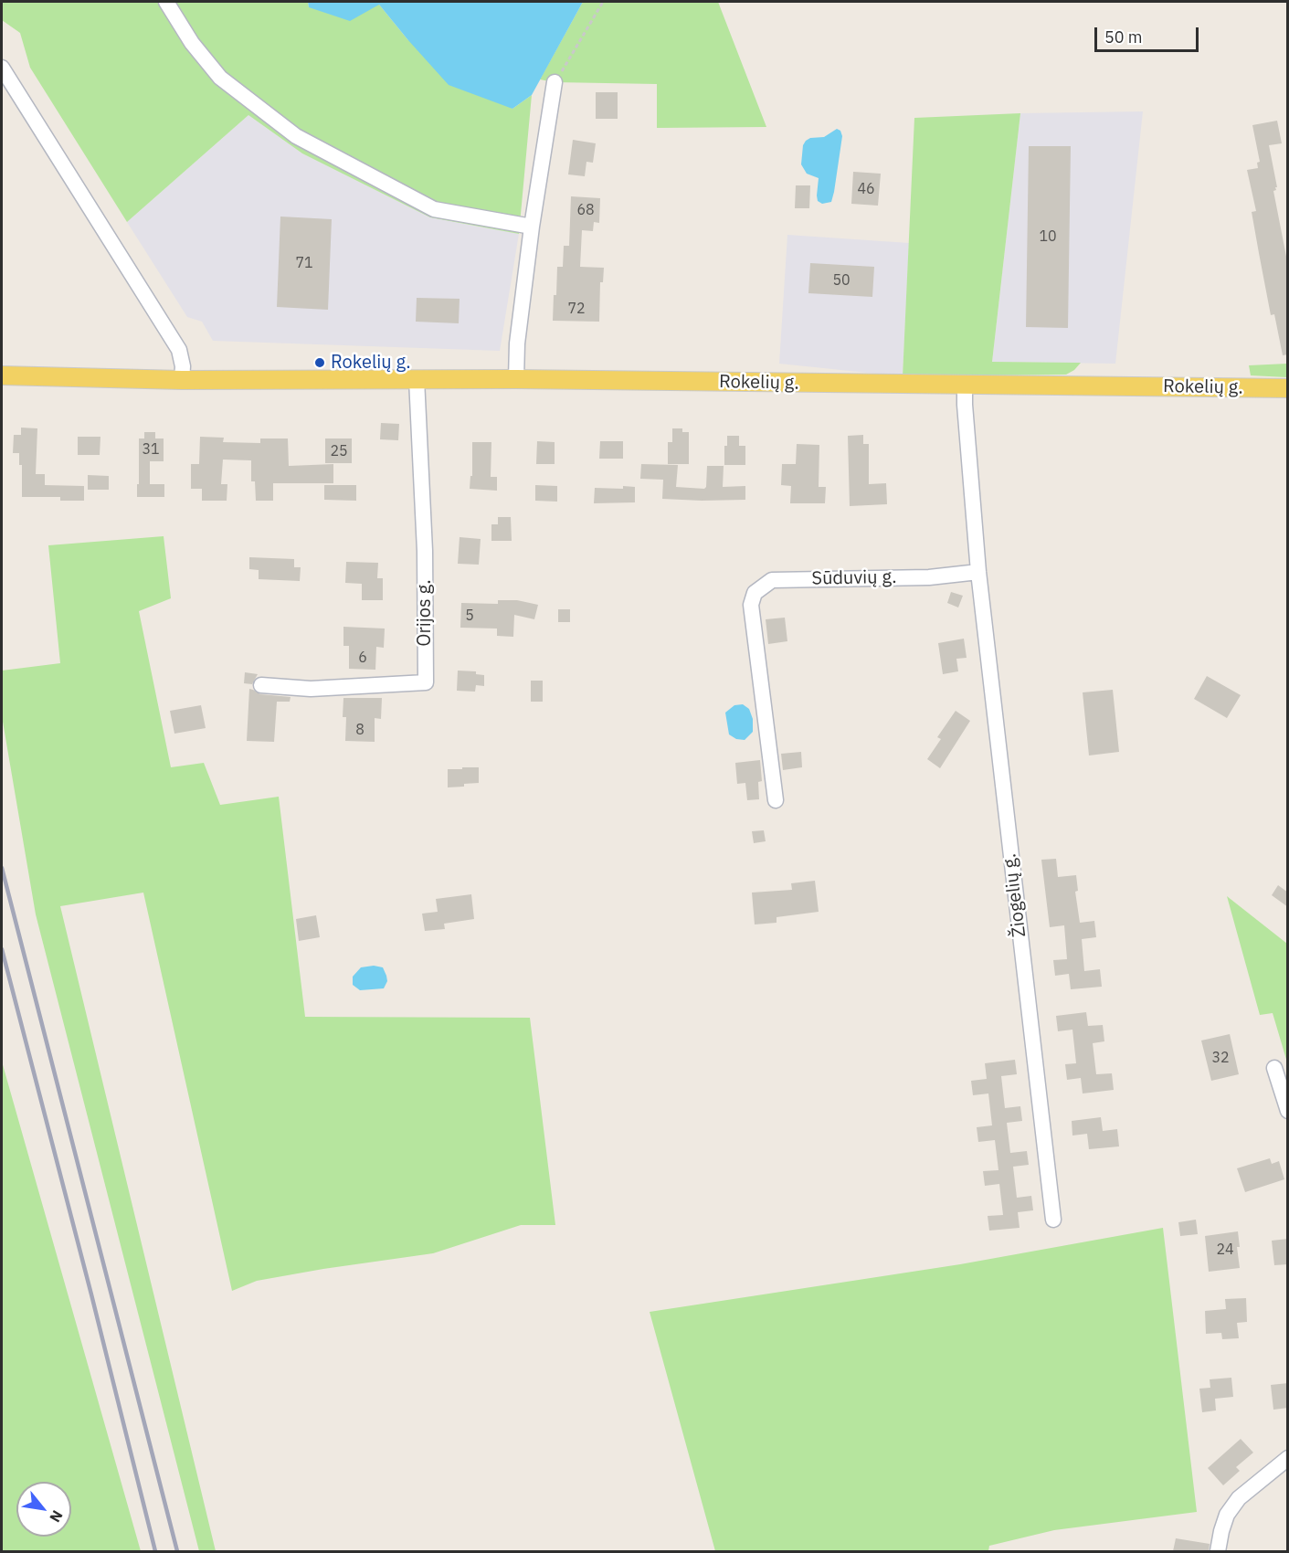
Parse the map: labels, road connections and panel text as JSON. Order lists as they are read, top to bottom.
{
  "streets": {
    "main road": ["Rokelių g."],
    "street": ["Sūduvių g.", "Orijos g.", "Žiogelių g."]
  },
  "crossings": [
    ["Rokelių g.", "Orijos g."],
    ["Sūduvių g.", "Žiogelių g."]
  ],
  "places": ["Rokelių g."],
  "house_numbers": [
    "46",
    "68",
    "10",
    "71",
    "50",
    "72",
    "31",
    "25",
    "5",
    "6",
    "8",
    "32",
    "24"
  ],
  "scale_bar": "50 m",
  "north": "bottom right"
}
